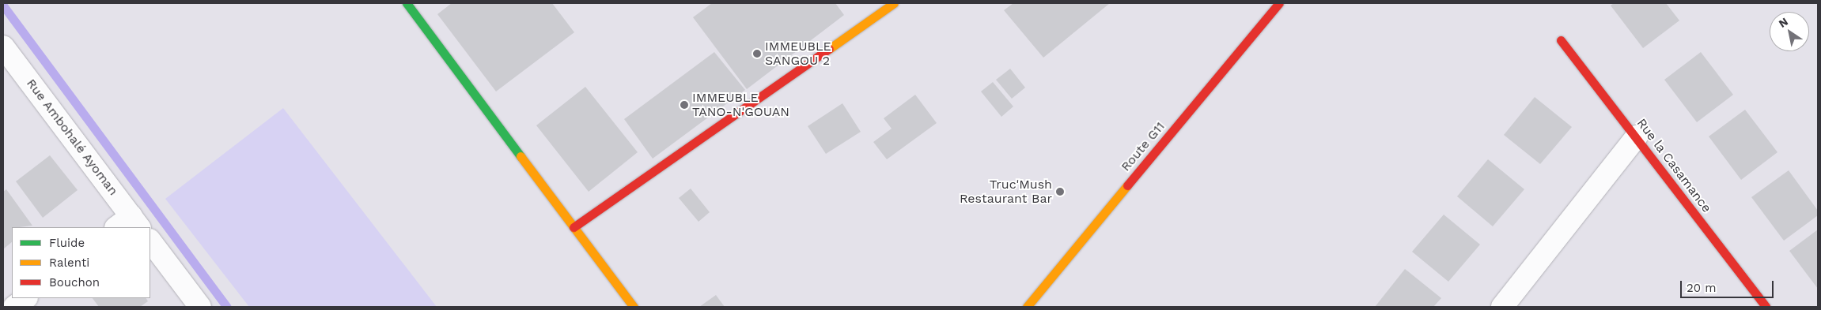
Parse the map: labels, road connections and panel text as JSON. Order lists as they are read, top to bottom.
{
  "streets": {
    "street": ["Rue Ambohalé Ayoman", "Route G11", "Rue la Casamance"]
  },
  "places": ["IMMEUBLE SANGOU 2", "IMMEUBLE TANO-N'GOUAN", "Truc'Mush Restaurant Bar"],
  "legend": ["Fluide", "Ralenti", "Bouchon"],
  "scale_bar": "20 m",
  "north": "top left"
}
